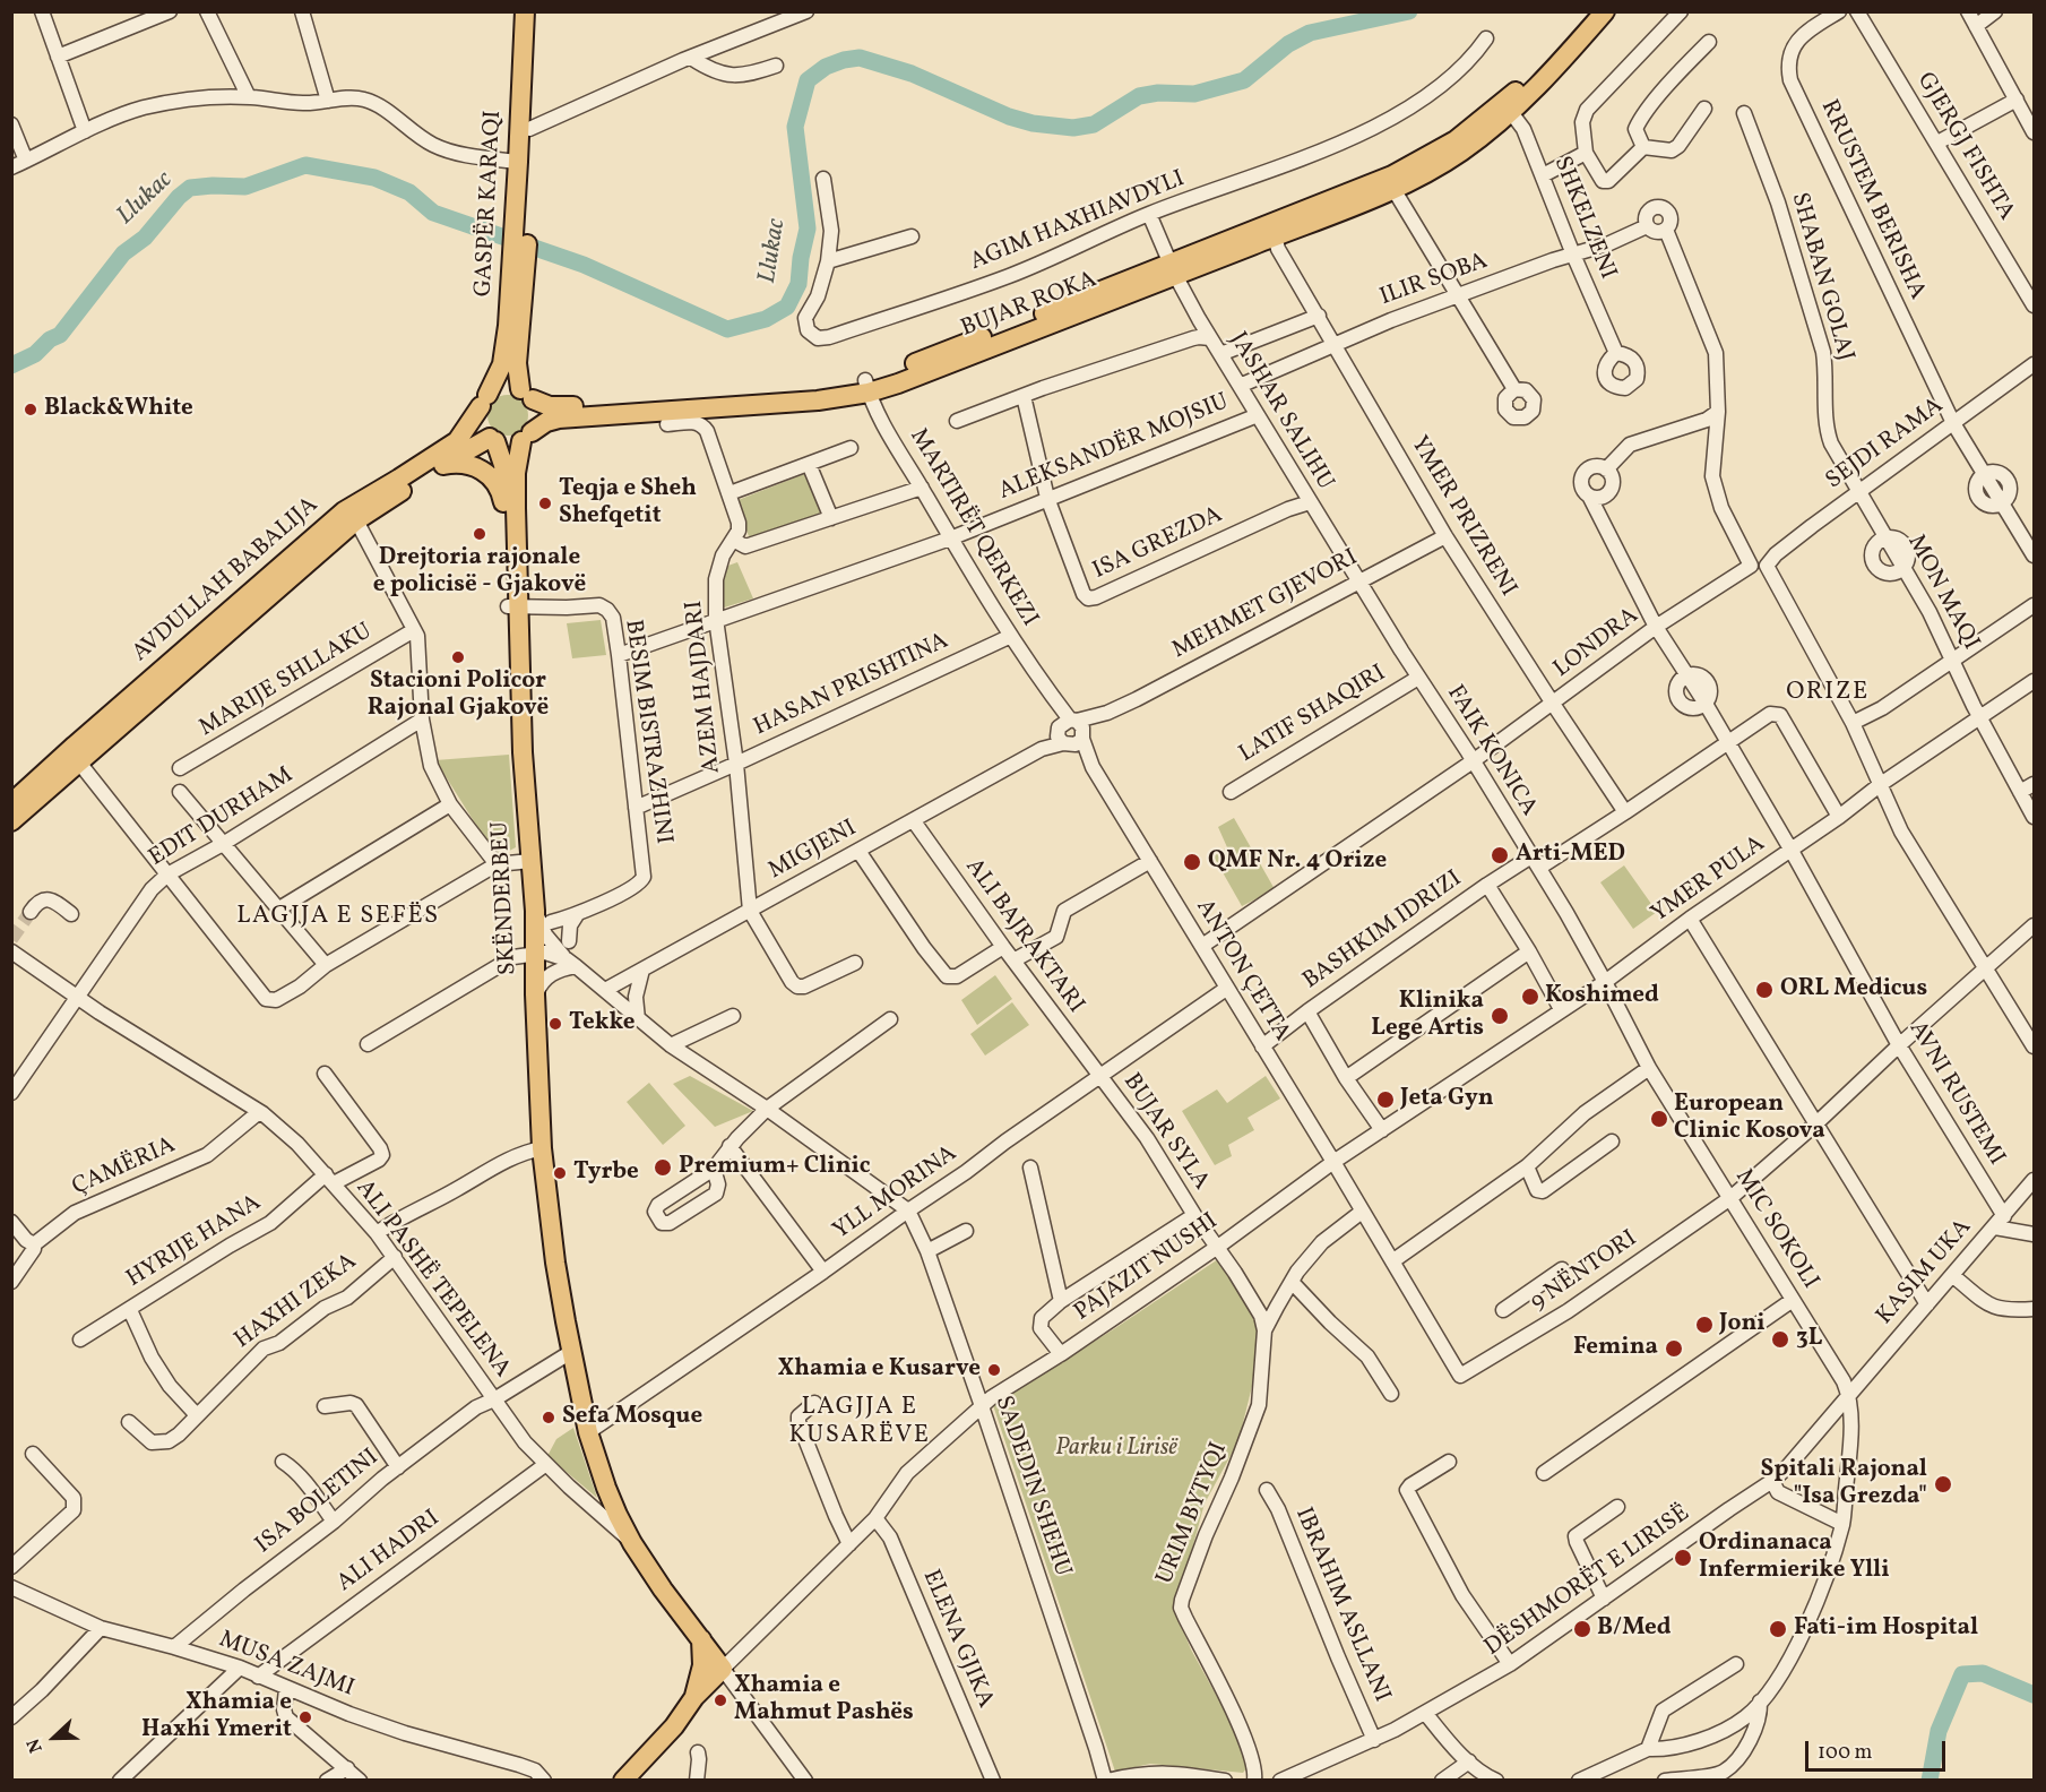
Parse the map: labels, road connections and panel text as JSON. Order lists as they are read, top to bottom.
{
  "streets": {
    "main road": [
      "GASPËR KARAQI",
      "BUJAR ROKA",
      "AVDULLAH BABALIJA",
      "SKËNDERBEU"
    ],
    "street": [
      "GJERGJ FISHTA",
      "RRUSTEM BERISHA",
      "SHKELZENI",
      "AGIM HAXHIAVDYLI",
      "SHABAN GOLAJ",
      "ILIR SOBA",
      "JASHAR SALIHU",
      "SEJDI RAMA",
      "ALEKSANDËR MOJSIU",
      "YMER PRIZRENI",
      "MARTIRËT QERKEZI",
      "ISA GREZDA",
      "MON MAQI",
      "MEHMET GJEVORI",
      "LONDRA",
      "MARIJE SHLLAKU",
      "HASAN PRISHTINA",
      "AZEM HAJDARI",
      "LATIF SHAQIRI",
      "BESIM BISTRAZHINI",
      "FAIK KONICA",
      "EDIT DURHAM",
      "MIGJENI",
      "YMER PULA",
      "BASHKIM IDRIZI",
      "ALI BAJRAKTARI",
      "ANTON ÇETTA",
      "AVNI RUSTEMI",
      "BUJAR SYLA",
      "ÇAMËRIA",
      "YLL MORINA",
      "MIC SOKOLI",
      "HYRIJE HANA",
      "PAJAZIT NUSHI",
      "9 NËNTORI",
      "KASIM UKA",
      "ALI PASHË TEPELENA",
      "HAXHI ZEKA",
      "SADEDIN SHEHU",
      "ISA BOLETINI",
      "URIM BYTYQI",
      "ALI HADRI",
      "DËSHMORËT E LIRISË",
      "IBRAHIM ASLLANI",
      "ELENA GJIKA",
      "MUSA ZAJMI"
    ]
  },
  "crossings": [
    ["RRUSTEM BERISHA", "SEJDI RAMA"],
    ["GASPËR KARAQI", "BUJAR ROKA"],
    ["GASPËR KARAQI", "AVDULLAH BABALIJA"],
    ["GASPËR KARAQI", "SKËNDERBEU"],
    ["SHKELZENI", "ILIR SOBA"],
    ["SHKELZENI", "BUJAR ROKA"],
    ["SHABAN GOLAJ", "SEJDI RAMA"],
    ["SHABAN GOLAJ", "MON MAQI"],
    ["ILIR SOBA", "JASHAR SALIHU"],
    ["ILIR SOBA", "YMER PRIZRENI"],
    ["BUJAR ROKA", "JASHAR SALIHU"],
    ["BUJAR ROKA", "YMER PRIZRENI"],
    ["BUJAR ROKA", "MARTIRËT QERKEZI"],
    ["BUJAR ROKA", "AVDULLAH BABALIJA"],
    ["BUJAR ROKA", "SKËNDERBEU"],
    ["JASHAR SALIHU", "ALEKSANDËR MOJSIU"],
    ["JASHAR SALIHU", "ISA GREZDA"],
    ["JASHAR SALIHU", "MEHMET GJEVORI"],
    ["JASHAR SALIHU", "FAIK KONICA"],
    ["SEJDI RAMA", "MON MAQI"],
    ["ALEKSANDËR MOJSIU", "MARTIRËT QERKEZI"],
    ["ALEKSANDËR MOJSIU", "ISA GREZDA"],
    ["ALEKSANDËR MOJSIU", "AZEM HAJDARI"],
    ["ALEKSANDËR MOJSIU", "BESIM BISTRAZHINI"],
    ["YMER PRIZRENI", "MEHMET GJEVORI"],
    ["YMER PRIZRENI", "LONDRA"],
    ["YMER PRIZRENI", "BASHKIM IDRIZI"],
    ["MARTIRËT QERKEZI", "MEHMET GJEVORI"],
    ["MARTIRËT QERKEZI", "HASAN PRISHTINA"],
    ["MARTIRËT QERKEZI", "MIGJENI"],
    ["MARTIRËT QERKEZI", "ANTON ÇETTA"],
    ["AVDULLAH BABALIJA", "SKËNDERBEU"],
    ["MON MAQI", "YMER PULA"],
    ["MEHMET GJEVORI", "FAIK KONICA"],
    ["MEHMET GJEVORI", "MIGJENI"],
    ["MEHMET GJEVORI", "ANTON ÇETTA"],
    ["LONDRA", "FAIK KONICA"],
    ["LONDRA", "ANTON ÇETTA"],
    ["LONDRA", "AVNI RUSTEMI"],
    ["HASAN PRISHTINA", "AZEM HAJDARI"],
    ["HASAN PRISHTINA", "BESIM BISTRAZHINI"],
    ["AZEM HAJDARI", "MIGJENI"],
    ["LATIF SHAQIRI", "FAIK KONICA"],
    ["BESIM BISTRAZHINI", "SKËNDERBEU"],
    ["FAIK KONICA", "YMER PULA"],
    ["FAIK KONICA", "BASHKIM IDRIZI"],
    ["FAIK KONICA", "MIC SOKOLI"],
    ["EDIT DURHAM", "ALI PASHË TEPELENA"],
    ["MIGJENI", "ALI BAJRAKTARI"],
    ["MIGJENI", "ANTON ÇETTA"],
    ["YMER PULA", "BASHKIM IDRIZI"],
    ["YMER PULA", "AVNI RUSTEMI"],
    ["YMER PULA", "MIC SOKOLI"],
    ["YMER PULA", "PAJAZIT NUSHI"],
    ["SKËNDERBEU", "YLL MORINA"],
    ["SKËNDERBEU", "PAJAZIT NUSHI"],
    ["SKËNDERBEU", "ALI PASHË TEPELENA"],
    ["BASHKIM IDRIZI", "ANTON ÇETTA"],
    ["BASHKIM IDRIZI", "AVNI RUSTEMI"],
    ["ALI BAJRAKTARI", "BUJAR SYLA"],
    ["ALI BAJRAKTARI", "YLL MORINA"],
    ["ANTON ÇETTA", "YLL MORINA"],
    ["ANTON ÇETTA", "PAJAZIT NUSHI"],
    ["ANTON ÇETTA", "9 NËNTORI"],
    ["ANTON ÇETTA", "URIM BYTYQI"],
    ["AVNI RUSTEMI", "9 NËNTORI"],
    ["AVNI RUSTEMI", "KASIM UKA"],
    ["BUJAR SYLA", "YLL MORINA"],
    ["BUJAR SYLA", "PAJAZIT NUSHI"],
    ["BUJAR SYLA", "URIM BYTYQI"],
    ["ÇAMËRIA", "ALI PASHË TEPELENA"],
    ["YLL MORINA", "SADEDIN SHEHU"],
    ["MIC SOKOLI", "9 NËNTORI"],
    ["MIC SOKOLI", "KASIM UKA"],
    ["MIC SOKOLI", "DËSHMORËT E LIRISË"],
    ["HYRIJE HANA", "ALI PASHË TEPELENA"],
    ["PAJAZIT NUSHI", "SADEDIN SHEHU"],
    ["PAJAZIT NUSHI", "URIM BYTYQI"],
    ["PAJAZIT NUSHI", "ELENA GJIKA"],
    ["KASIM UKA", "DËSHMORËT E LIRISË"],
    ["ALI PASHË TEPELENA", "HAXHI ZEKA"],
    ["ALI PASHË TEPELENA", "ISA BOLETINI"],
    ["ALI PASHË TEPELENA", "ALI HADRI"],
    ["ISA BOLETINI", "MUSA ZAJMI"],
    ["ALI HADRI", "MUSA ZAJMI"],
    ["DËSHMORËT E LIRISË", "IBRAHIM ASLLANI"]
  ],
  "districts": ["ORIZE", "LAGJJA E SEFËS", "LAGJJA E KUSARËVE"],
  "water": ["Llukac"],
  "parks": ["Parku i Lirisë"],
  "places": [
    "Black&White",
    "Teqja e Sheh Shefqetit",
    "Drejtoria rajonale e policisë - Gjakovë",
    "Stacioni Policor Rajonal Gjakovë",
    "Arti-MED",
    "QMF Nr. 4 Orize",
    "ORL Medicus",
    "Koshimed",
    "Klinika Lege Artis",
    "Tekke",
    "Jeta Gyn",
    "European Clinic Kosova",
    "Premium+ Clinic",
    "Tyrbe",
    "Joni",
    "3L",
    "Femina",
    "Xhamia e Kusarve",
    "Sefa Mosque",
    "Spitali Rajonal \"Isa Grezda\"",
    "Ordinanaca Infermierike Ylli",
    "B/Med",
    "Fati-im Hospital",
    "Xhamia e Mahmut Pashës",
    "Xhamia e Haxhi Ymerit"
  ],
  "scale_bar": "100 m",
  "north": "left"
}
